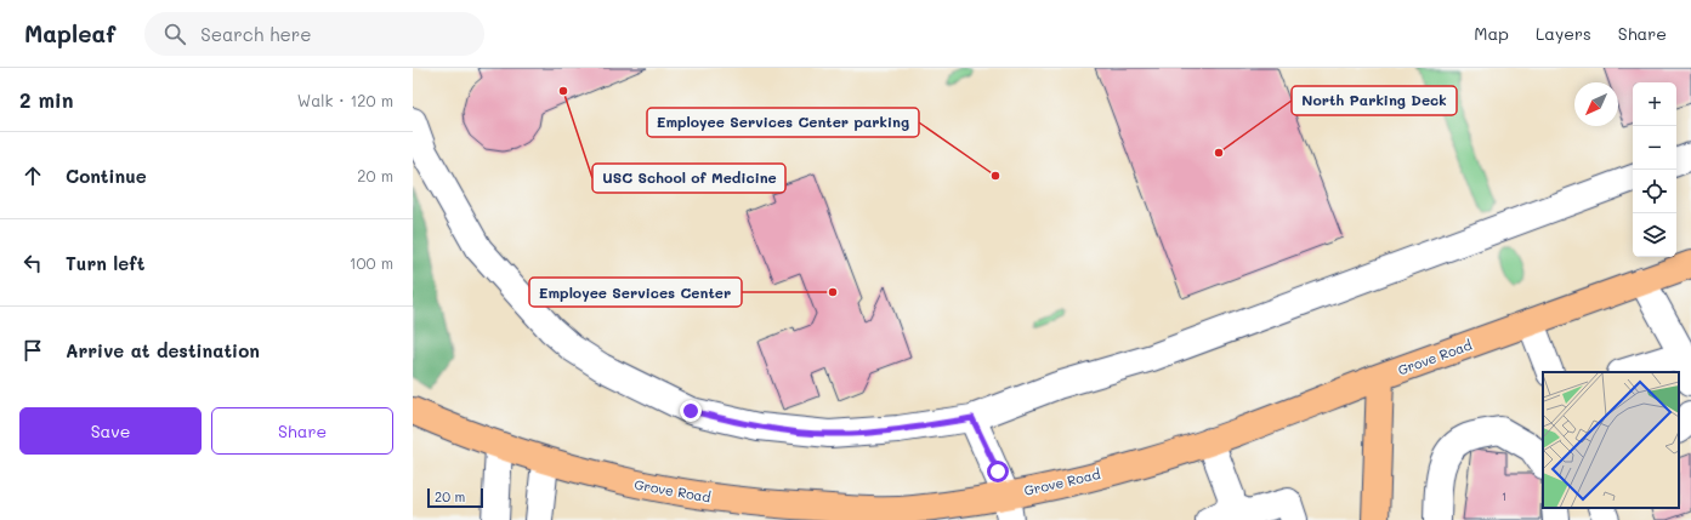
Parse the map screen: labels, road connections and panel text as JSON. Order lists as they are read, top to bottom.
{
  "streets": {
    "main road": ["Grove Road"]
  },
  "places": [
    "USC School of Medicine",
    "North Parking Deck",
    "Employee Services Center parking",
    "Employee Services Center"
  ],
  "house_numbers": ["1"],
  "scale_bar": "20 m",
  "north": "bottom left",
  "page": {
    "header": "Mapleaf",
    "search": "Search here",
    "nav": ["Map", "Layers", "Share"],
    "heading": ["2 min", "Walk · 120 m"],
    "map_buttons": ["+", "−"],
    "list": [
      ["Continue", "20 m"],
      ["Turn left", "100 m"],
      "Arrive at destination"
    ],
    "buttons": ["Save", "Share"],
    "scale": "20 m"
  }
}
